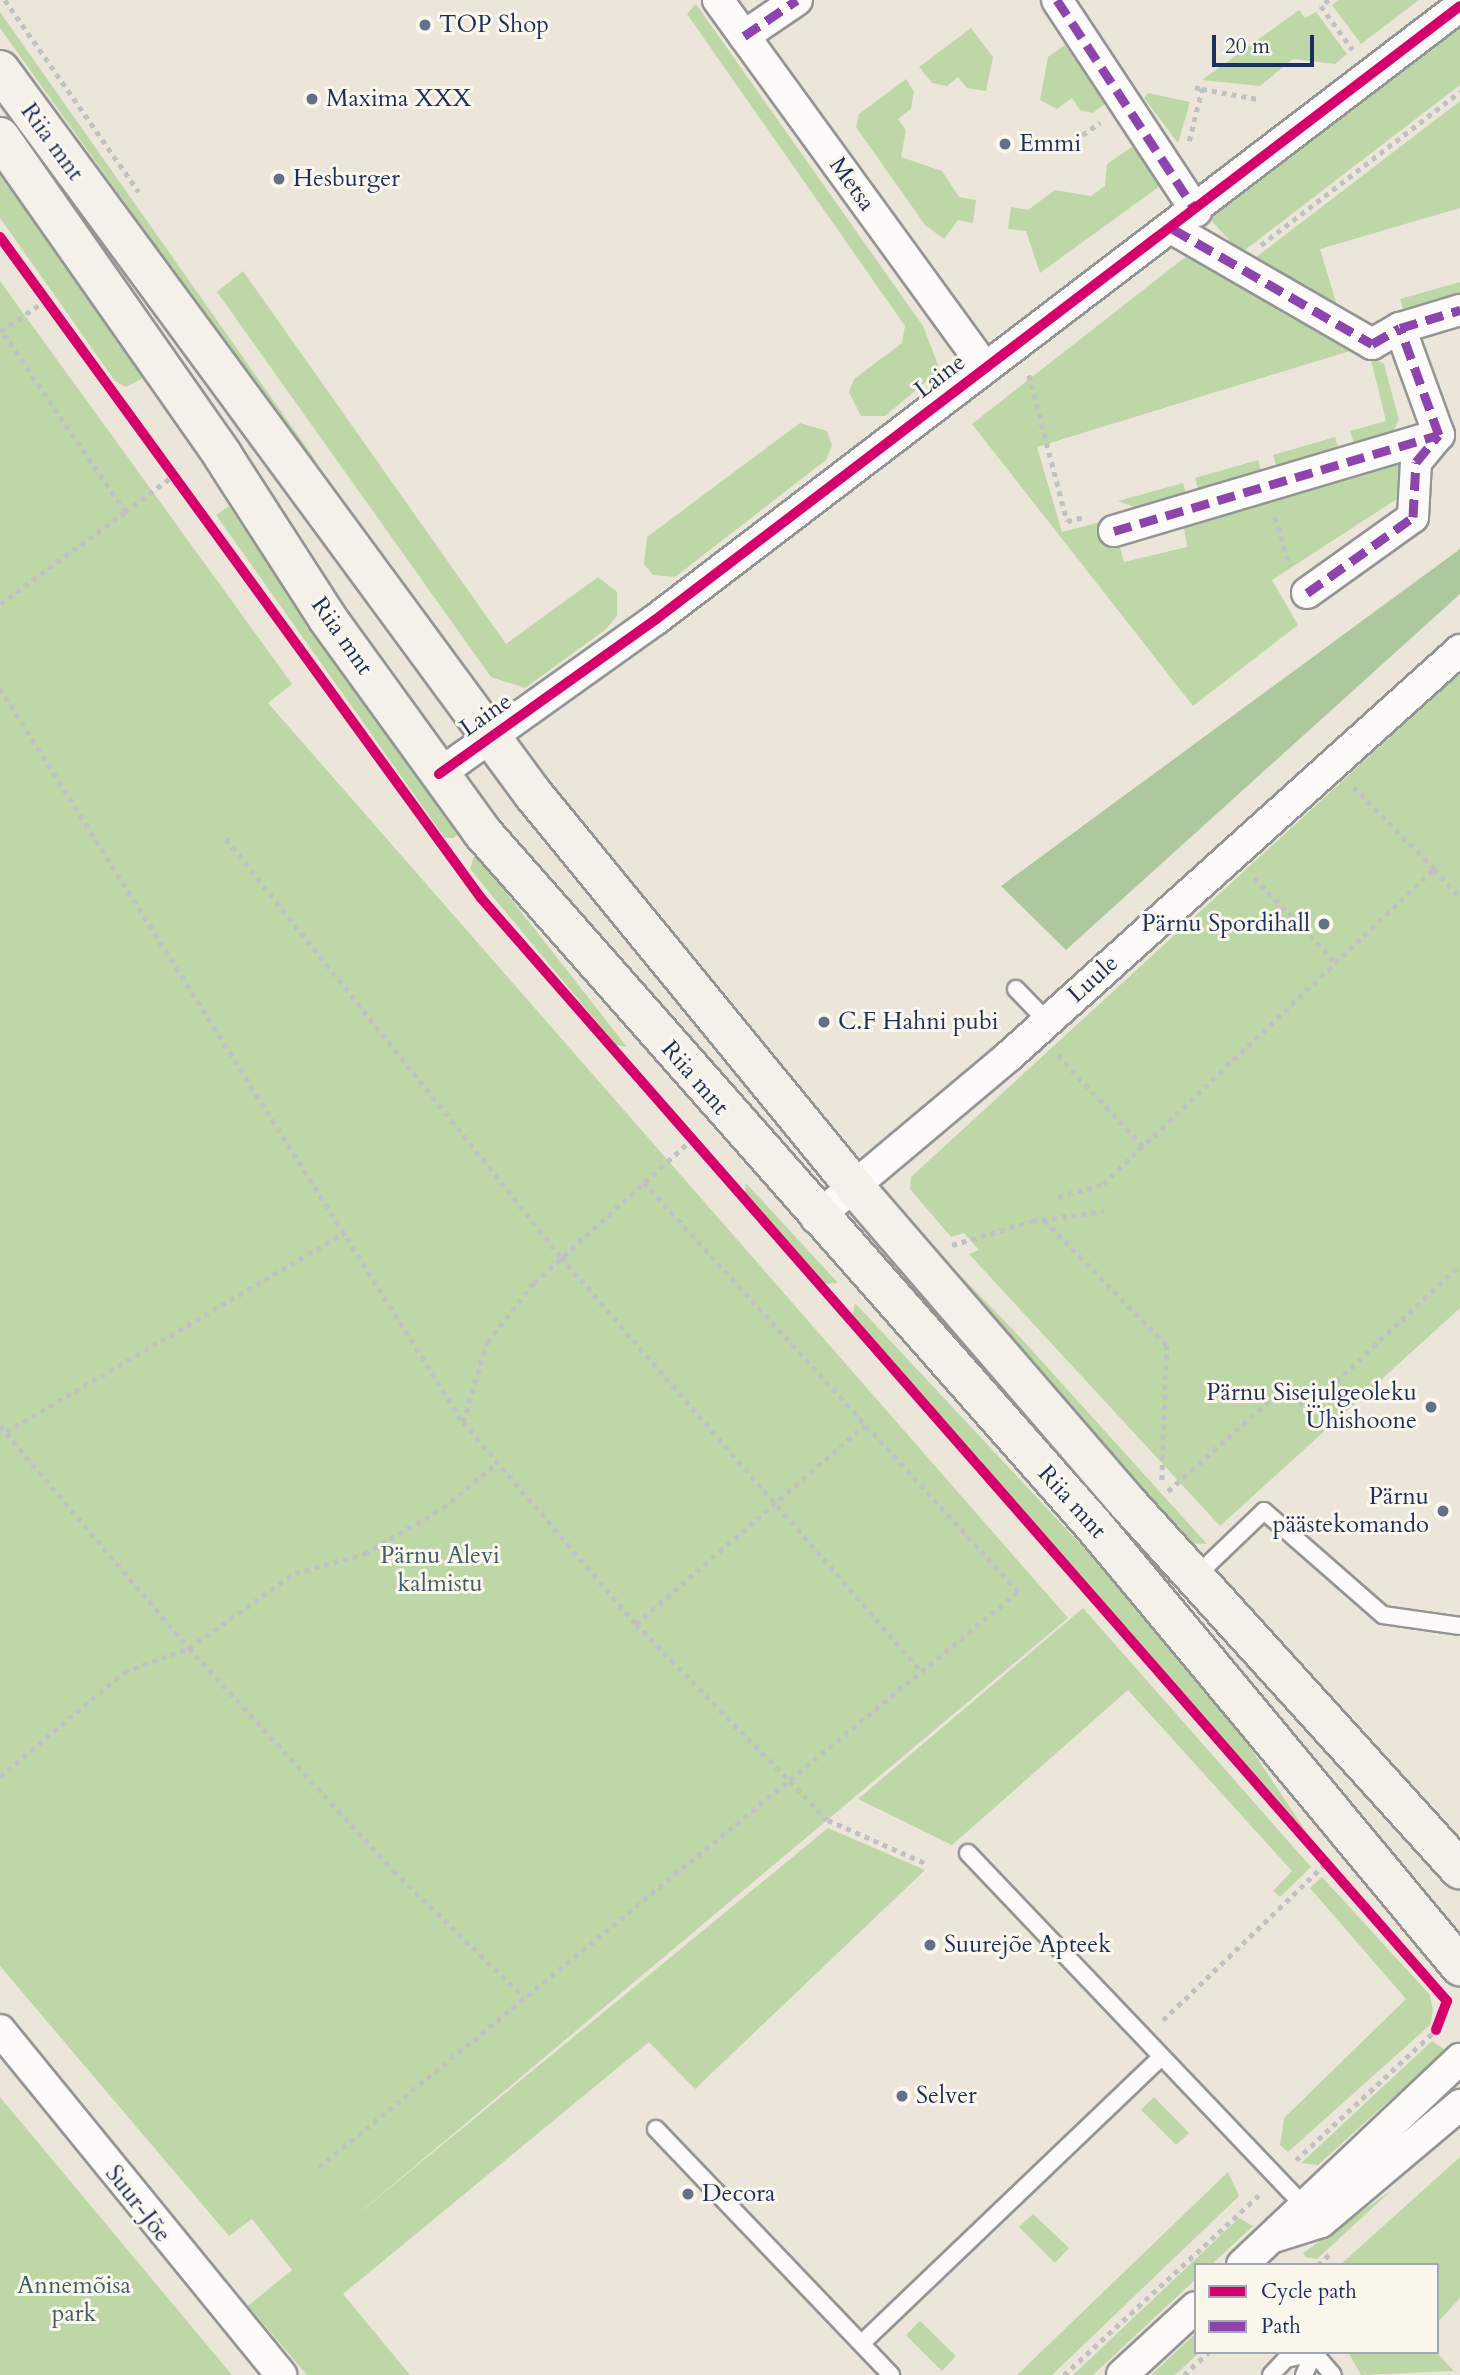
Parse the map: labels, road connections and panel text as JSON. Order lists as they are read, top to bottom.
{
  "streets": {
    "main road": ["Riia mnt"],
    "street": [
      "Metsa",
      "Laine",
      "Luule",
      "Suur-Jõe"
    ]
  },
  "crossings": [
    ["Riia mnt", "Laine"],
    ["Riia mnt", "Luule"],
    ["Metsa", "Laine"]
  ],
  "parks": ["Pärnu Alevi kalmistu", "Annemõisa park"],
  "places": [
    "TOP Shop",
    "Maxima XXX",
    "Emmi",
    "Hesburger",
    "Pärnu Spordihall",
    "C.F Hahni pubi",
    "Pärnu Sisejulgeoleku Ühishoone",
    "Pärnu päästekomando",
    "Suurejõe Apteek",
    "Selver",
    "Decora"
  ],
  "legend": ["Cycle path", "Path"],
  "scale_bar": "20 m"
}
